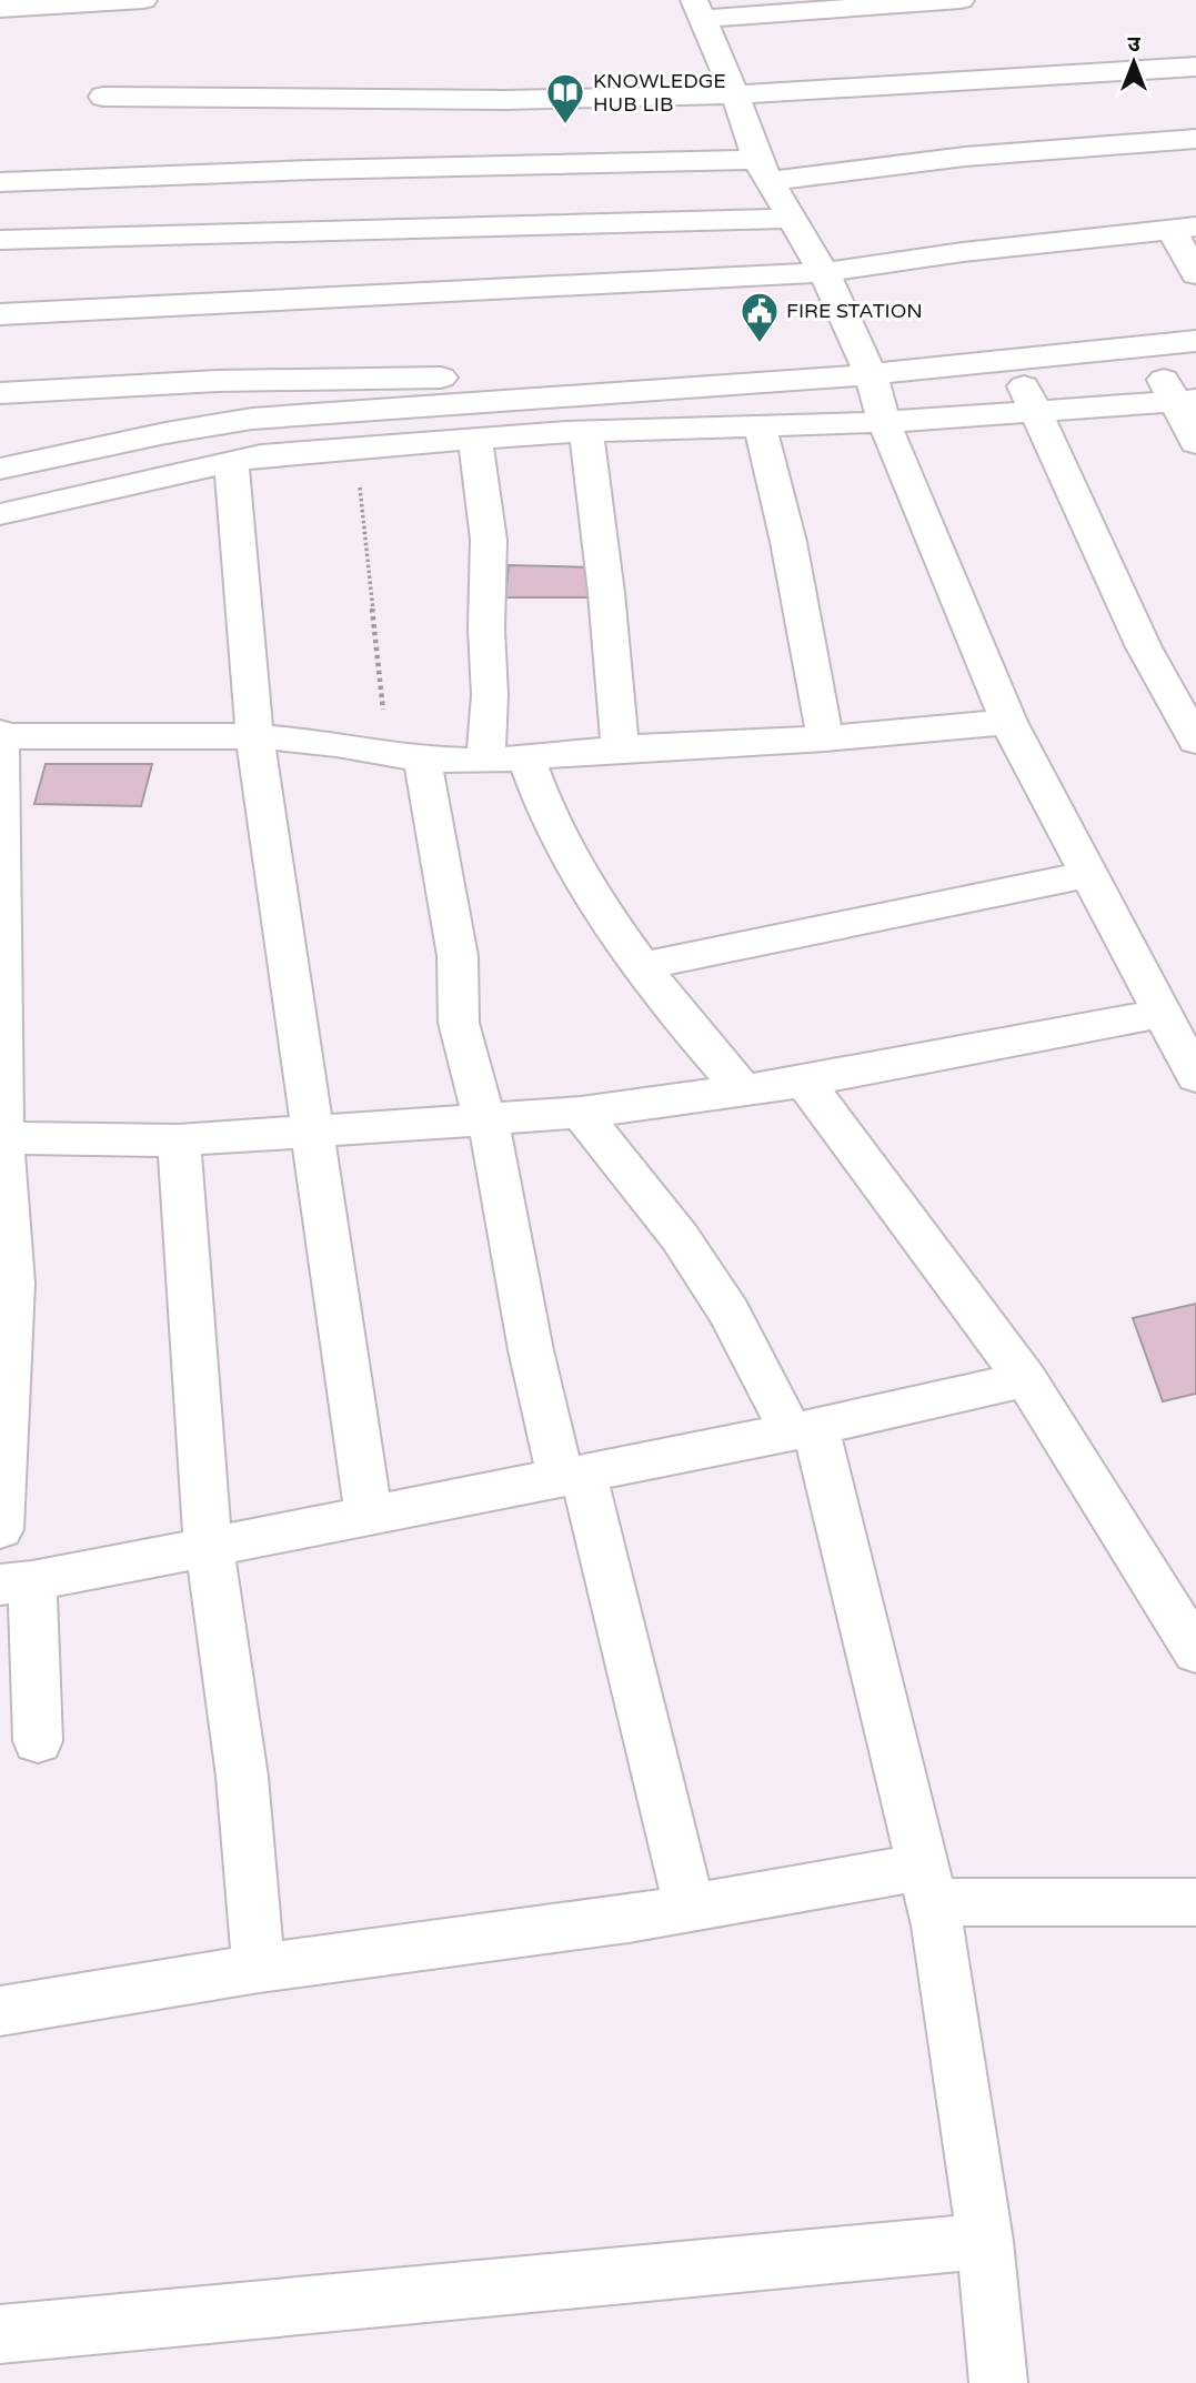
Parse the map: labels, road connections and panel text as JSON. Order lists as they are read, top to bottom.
{
  "places": {
    "library": ["KNOWLEDGE HUB LIB"],
    "public building": ["FIRE STATION"]
  },
  "north": "top"
}
